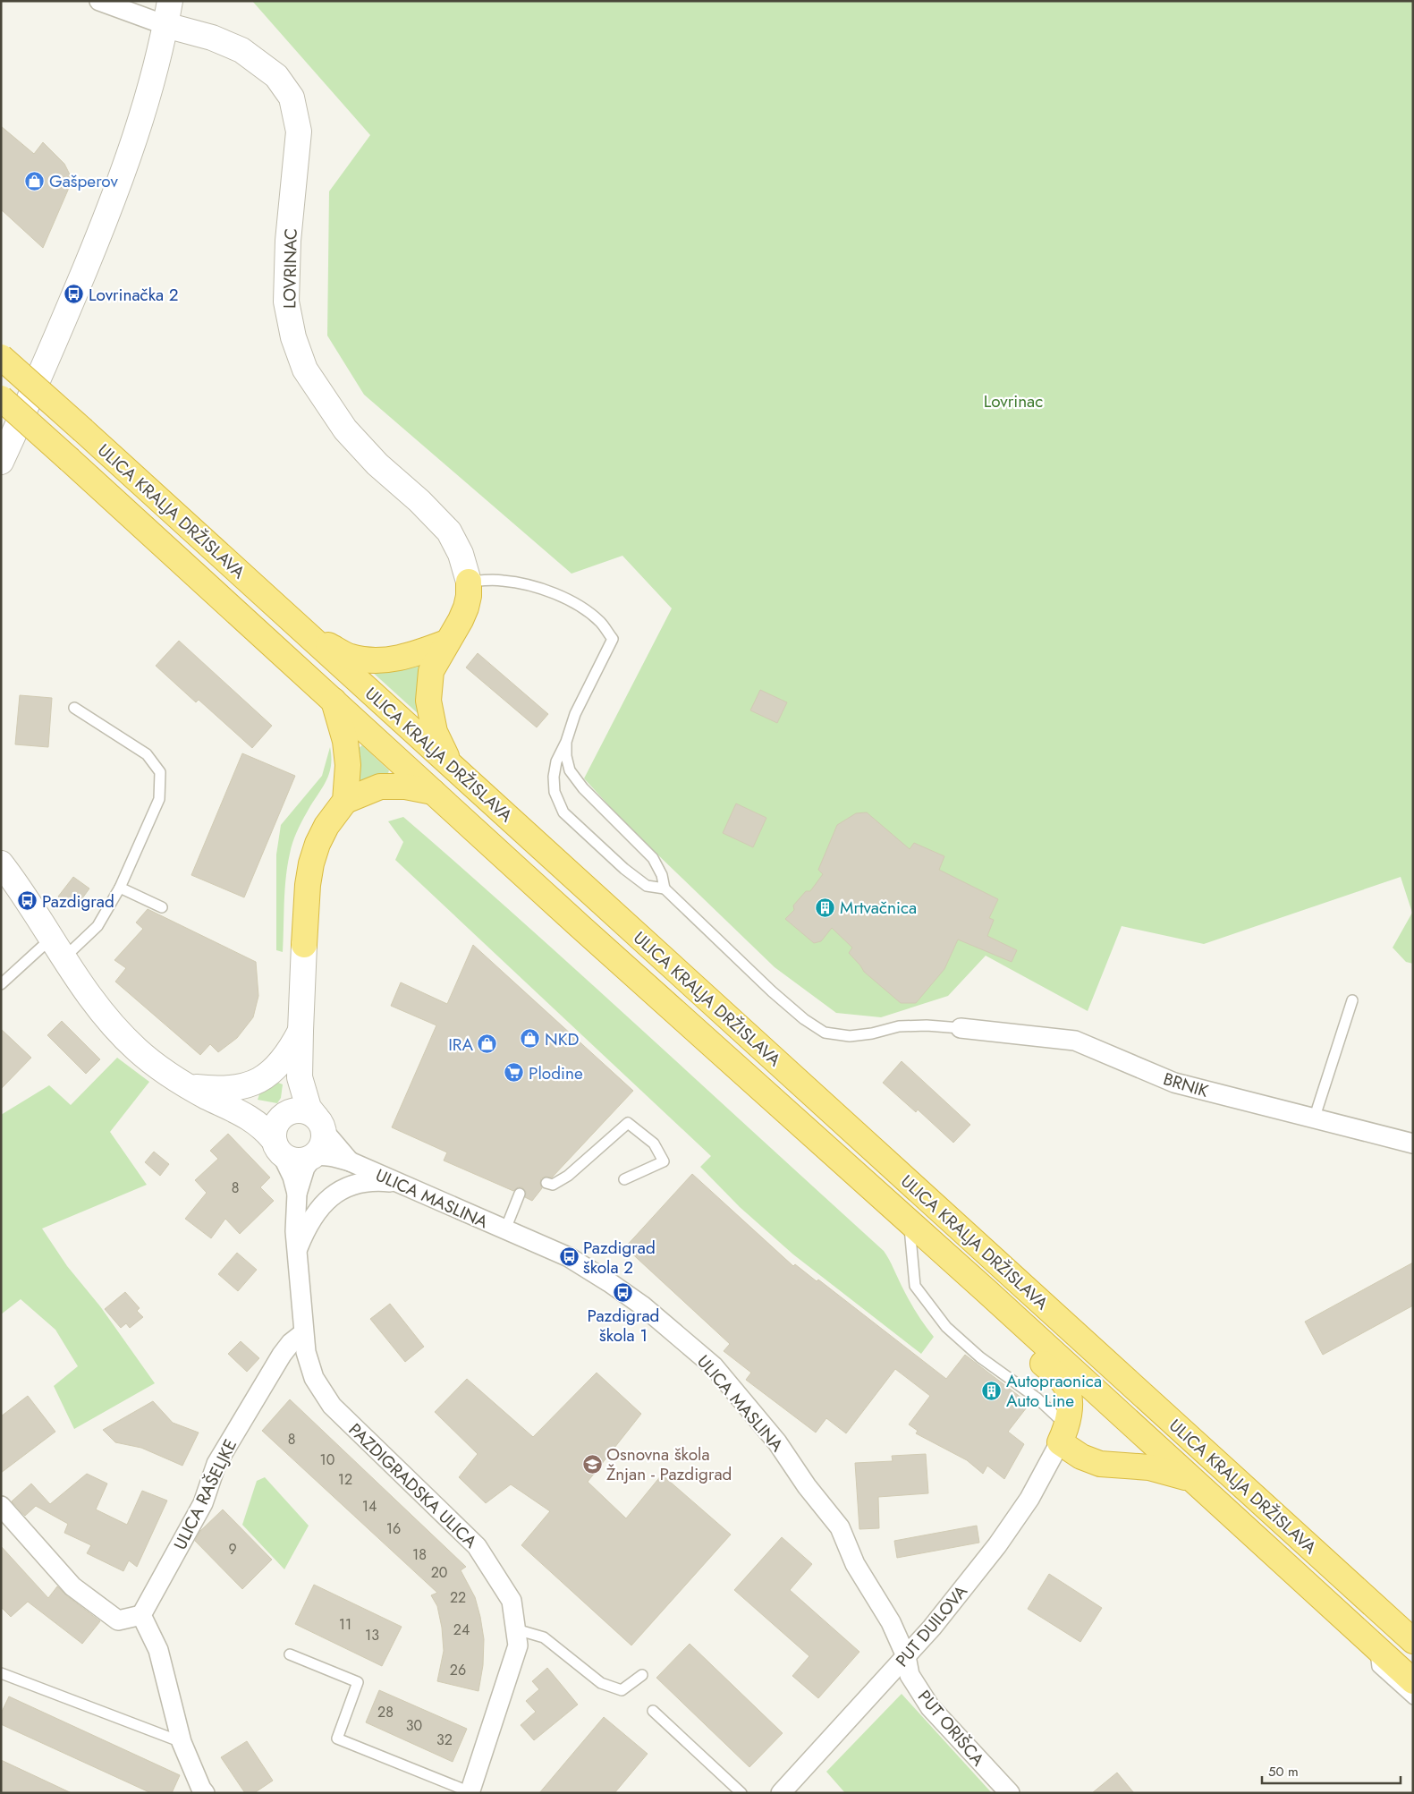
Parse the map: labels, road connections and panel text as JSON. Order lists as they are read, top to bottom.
{
  "streets": {
    "highway": ["ULICA KRALJA DRŽISLAVA"],
    "street": [
      "LOVRINAC",
      "BRNIK",
      "ULICA MASLINA",
      "PAZDIGRADSKA ULICA",
      "ULICA RAŠELJKE",
      "PUT DUILOVA",
      "PUT ORIŠCA"
    ]
  },
  "crossings": [
    ["ULICA MASLINA", "PUT DUILOVA"],
    ["ULICA MASLINA", "PUT ORIŠCA"],
    ["PAZDIGRADSKA ULICA", "ULICA RAŠELJKE"],
    ["PUT DUILOVA", "PUT ORIŠCA"]
  ],
  "parks": ["Lovrinac"],
  "places": {
    "shop": ["Gašperov", "NKD", "IRA"],
    "bus stop": [
      "Lovrinačka 2",
      "Pazdigrad",
      "Pazdigrad škola 2",
      "Pazdigrad škola 1"
    ],
    "building": ["Mrtvačnica", "Autopraonica Auto Line"],
    "supermarket": ["Plodine"],
    "school or university": ["Osnovna škola Žnjan - Pazdigrad"]
  },
  "house_numbers": [
    "8",
    "8",
    "10",
    "12",
    "14",
    "16",
    "9",
    "18",
    "20",
    "22",
    "11",
    "24",
    "13",
    "26",
    "28",
    "30",
    "32"
  ],
  "scale_bar": "50 m"
}
